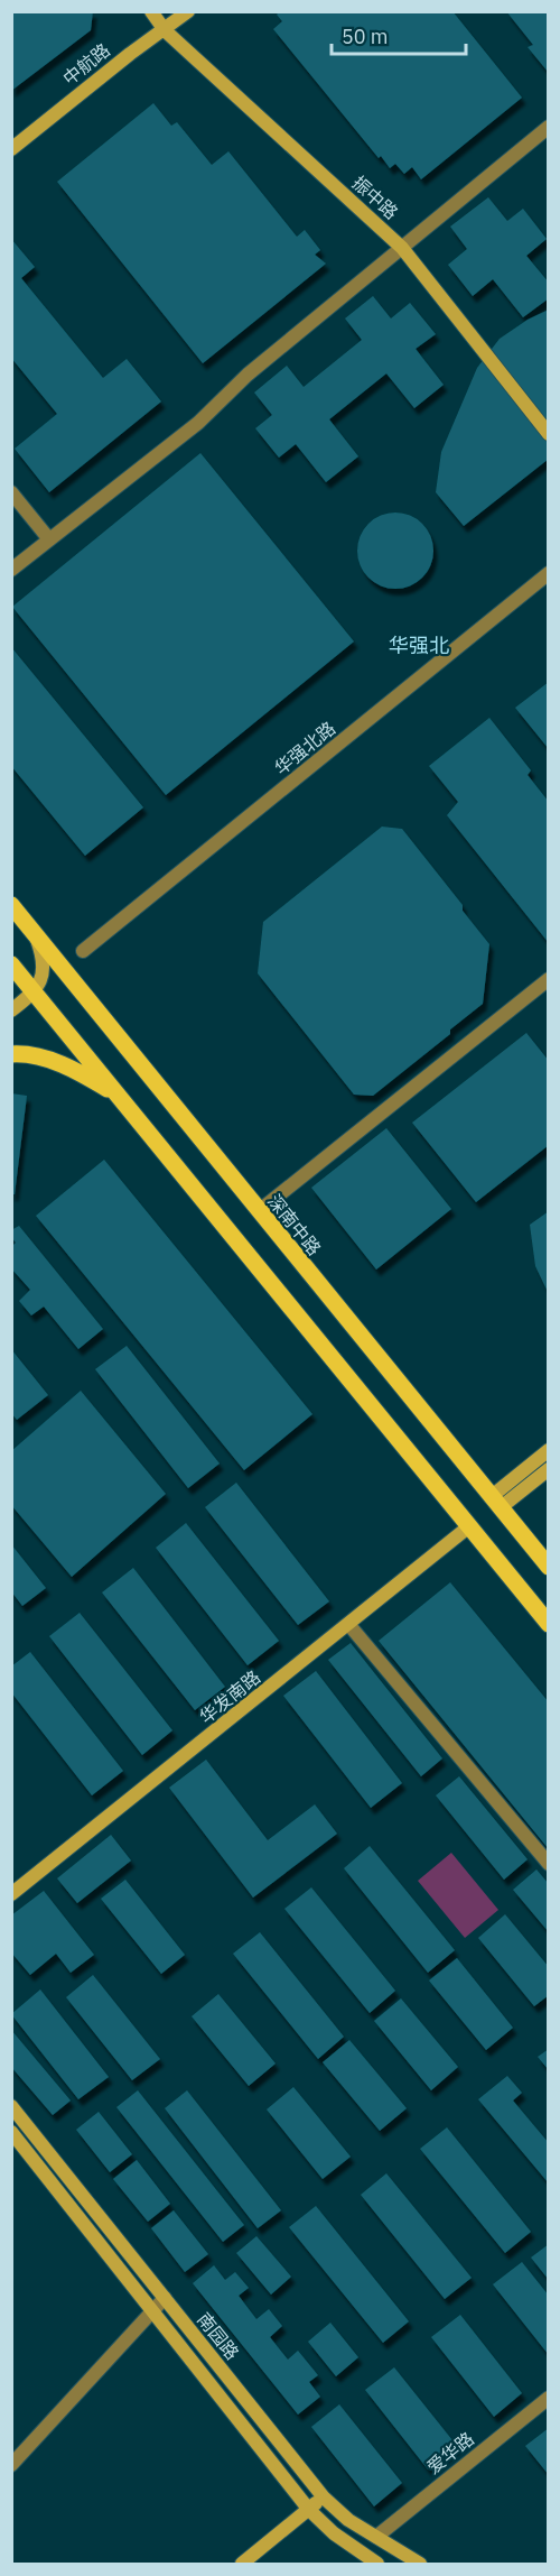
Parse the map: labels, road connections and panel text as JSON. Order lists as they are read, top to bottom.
{
  "streets": {
    "main road": [
      "中航路",
      "振中路",
      "深南中路",
      "华发南路",
      "南园路"
    ],
    "street": ["华强北路", "爱华路"]
  },
  "crossings": [
    ["中航路", "振中路"],
    ["南园路", "爱华路"]
  ],
  "districts": ["华强北"],
  "scale_bar": "50 m"
}
